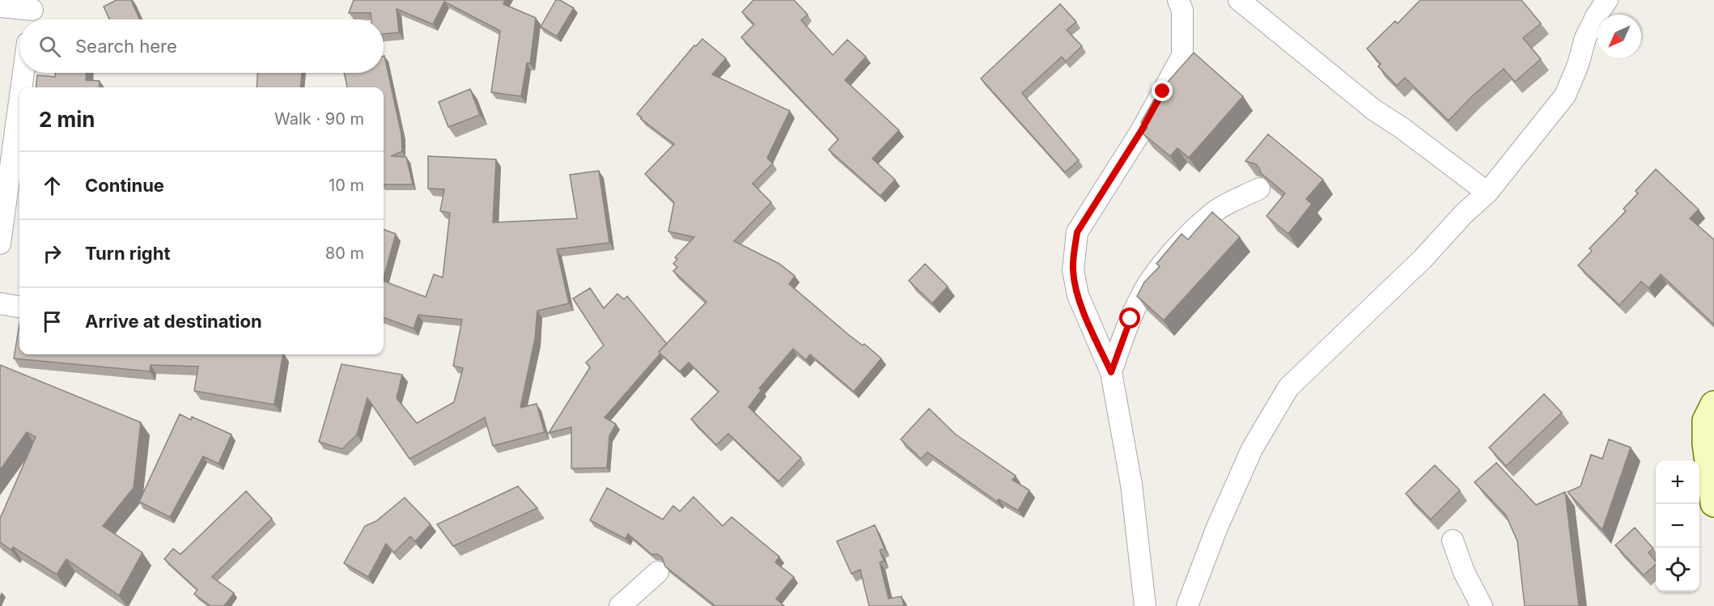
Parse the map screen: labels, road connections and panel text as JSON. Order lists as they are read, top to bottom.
{
  "north": "bottom left",
  "page": {
    "search": "Search here",
    "heading": ["2 min", "Walk · 90 m"],
    "list": [
      ["Continue", "10 m"],
      ["Turn right", "80 m"],
      "Arrive at destination"
    ],
    "map_buttons": ["+", "−"]
  }
}
